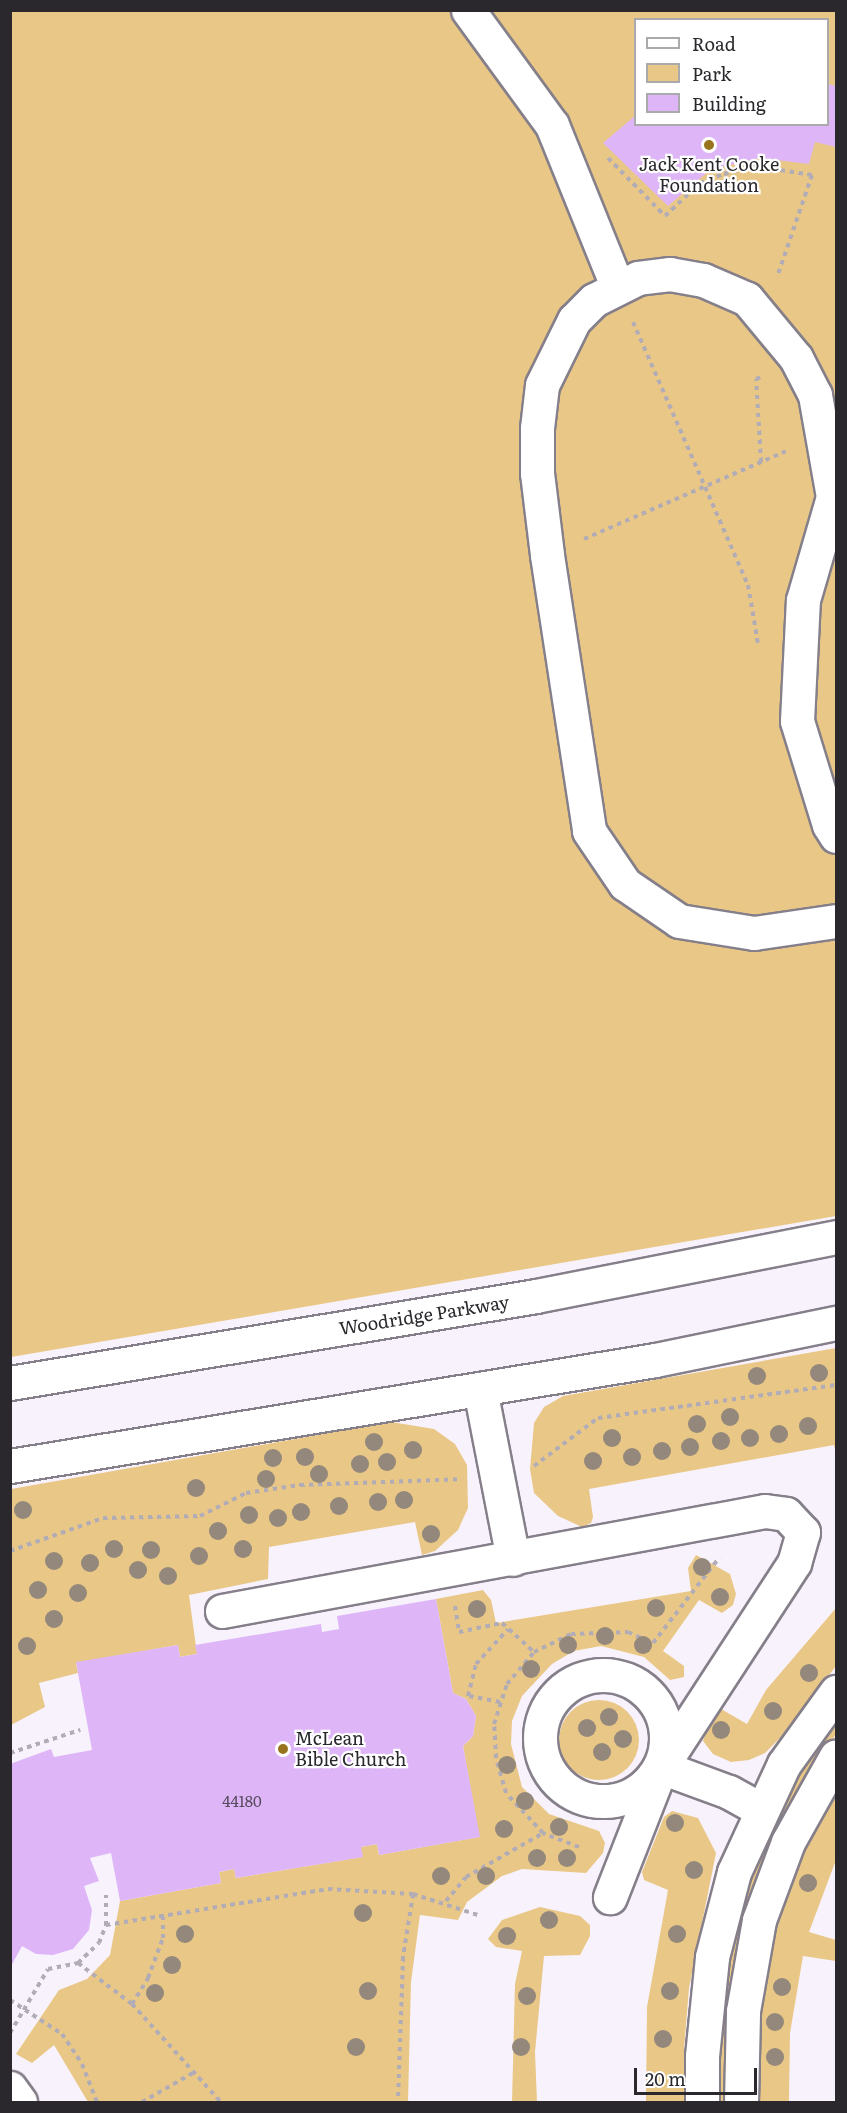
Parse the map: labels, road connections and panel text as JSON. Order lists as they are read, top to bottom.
{
  "streets": {
    "street": ["Woodridge Parkway"]
  },
  "places": ["Jack Kent Cooke Foundation", "McLean Bible Church"],
  "house_numbers": ["44180"],
  "legend": ["Road", "Park", "Building"],
  "scale_bar": "20 m"
}
